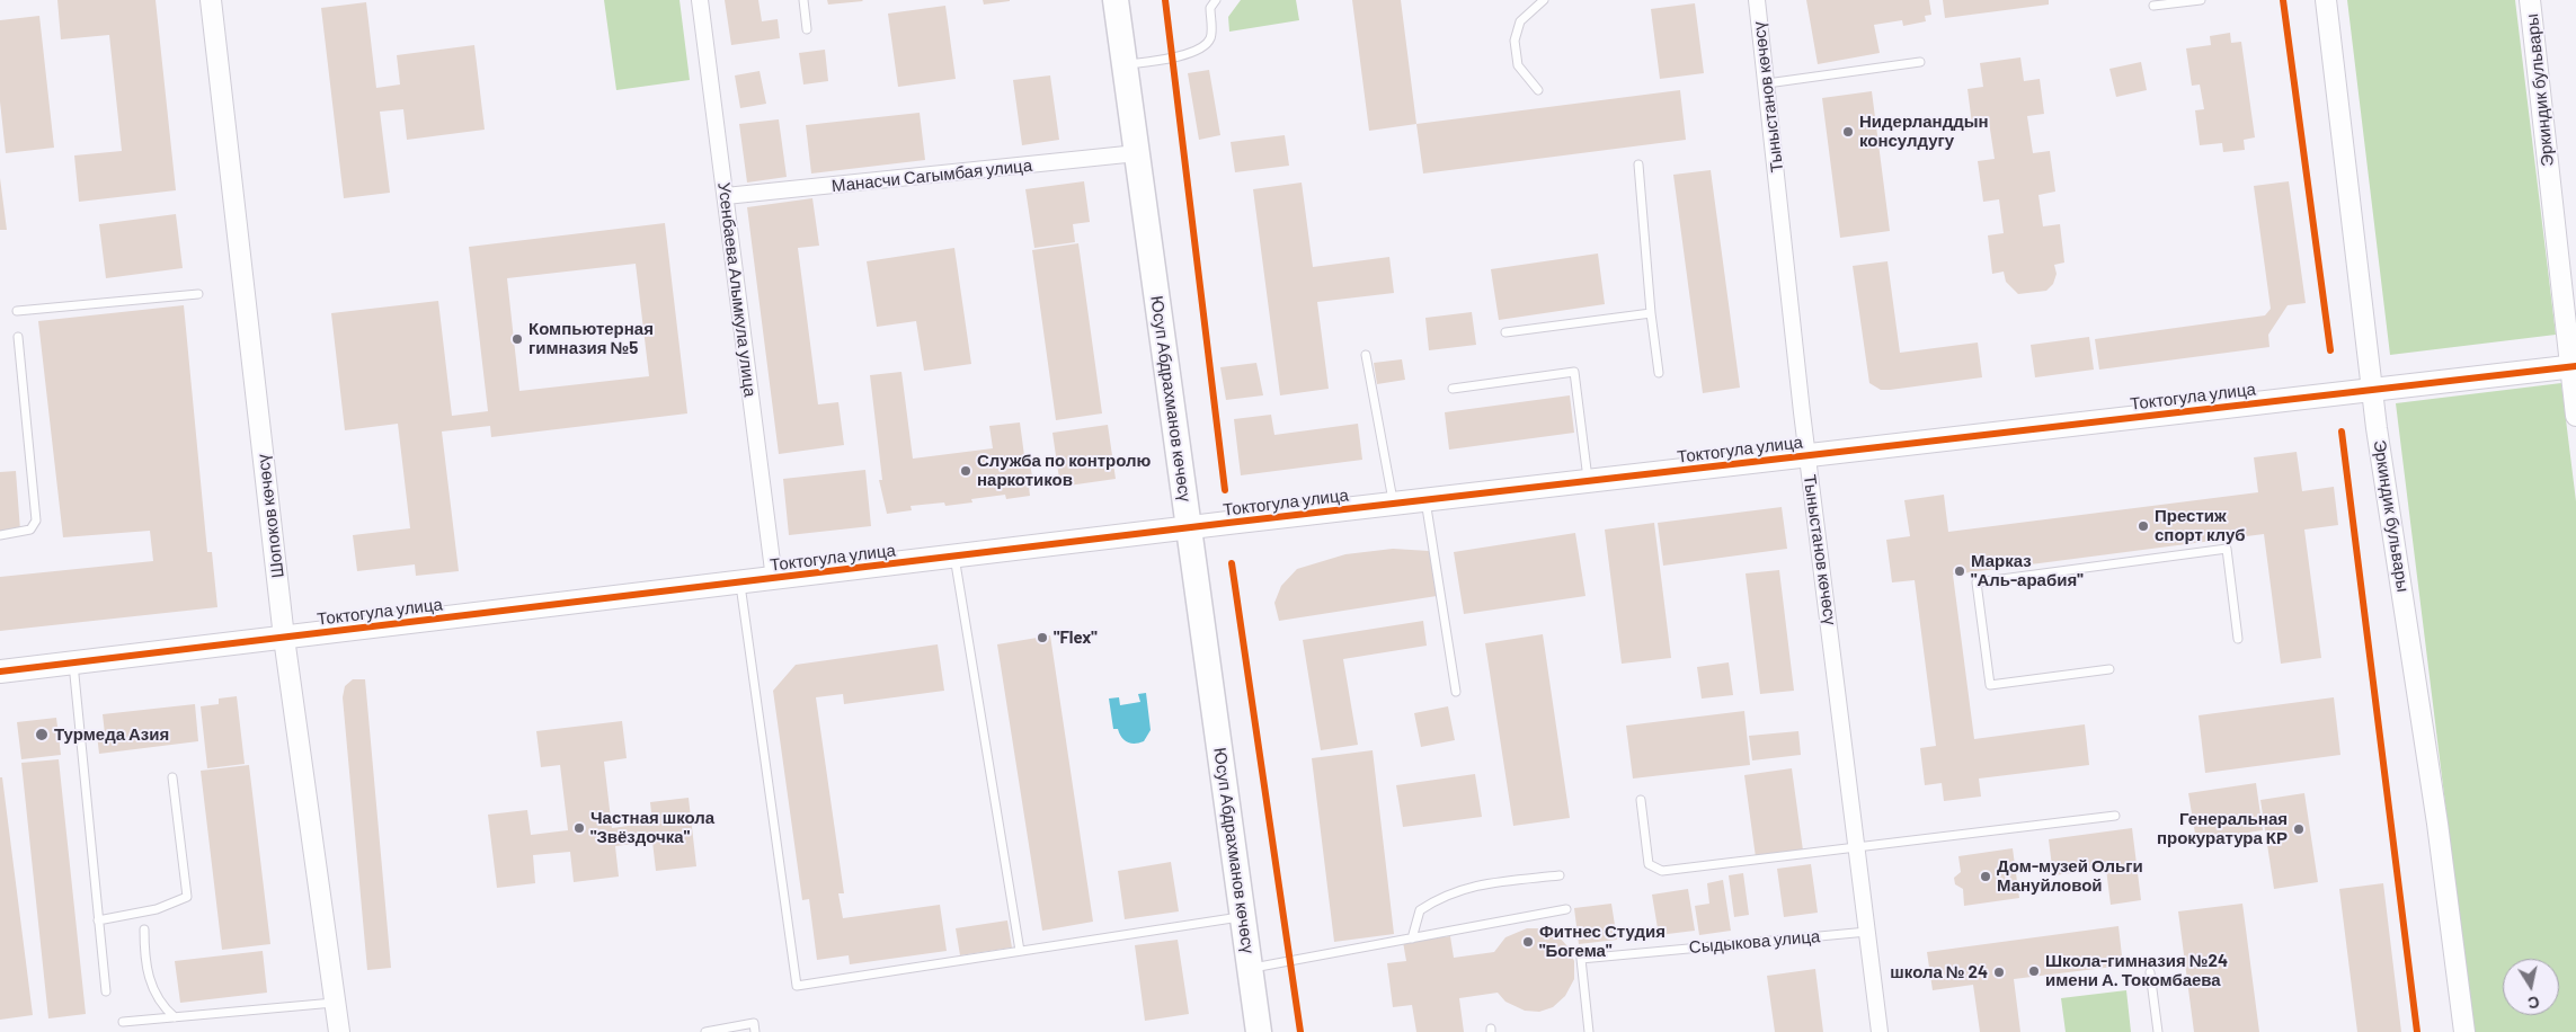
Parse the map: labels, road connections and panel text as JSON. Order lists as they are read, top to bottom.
{
  "streets": {
    "main road": ["Токтогула улица", "Юсуп Абдрахманов көчөсү"],
    "street": [
      "Эркиндик бульвары",
      "Тыныстанов көчөсү",
      "Манасчи Сагымбая улица",
      "Усенбаева Алымкула улица",
      "Шопоков көчөсү"
    ],
    "lane": ["Сыдыкова улица"]
  },
  "crossings": [
    ["Эркиндик бульвары", "Токтогула улица"],
    ["Тыныстанов көчөсү", "Токтогула улица"],
    ["Тыныстанов көчөсү", "Сыдыкова улица"],
    ["Манасчи Сагымбая улица", "Усенбаева Алымкула улица"],
    ["Манасчи Сагымбая улица", "Юсуп Абдрахманов көчөсү"],
    ["Усенбаева Алымкула улица", "Токтогула улица"],
    ["Токтогула улица", "Юсуп Абдрахманов көчөсү"],
    ["Токтогула улица", "Шопоков көчөсү"]
  ],
  "places": [
    "Нидерланддын консулдугу",
    "Компьютерная гимназия №5",
    "Служба по контролю наркотиков",
    "Престиж спорт клуб",
    "Марказ \"Аль-арабия\"",
    "\"Flex\"",
    "Турмеда Азия",
    "Частная школа \"Звёздочка\"",
    "Генеральная прокуратура КР",
    "Дом-музей Ольги Мануйловой",
    "Фитнес Студия \"Богема\"",
    "Школа-гимназия №24 имени А. Токомбаева",
    "школа № 24"
  ],
  "north": "bottom"
}
